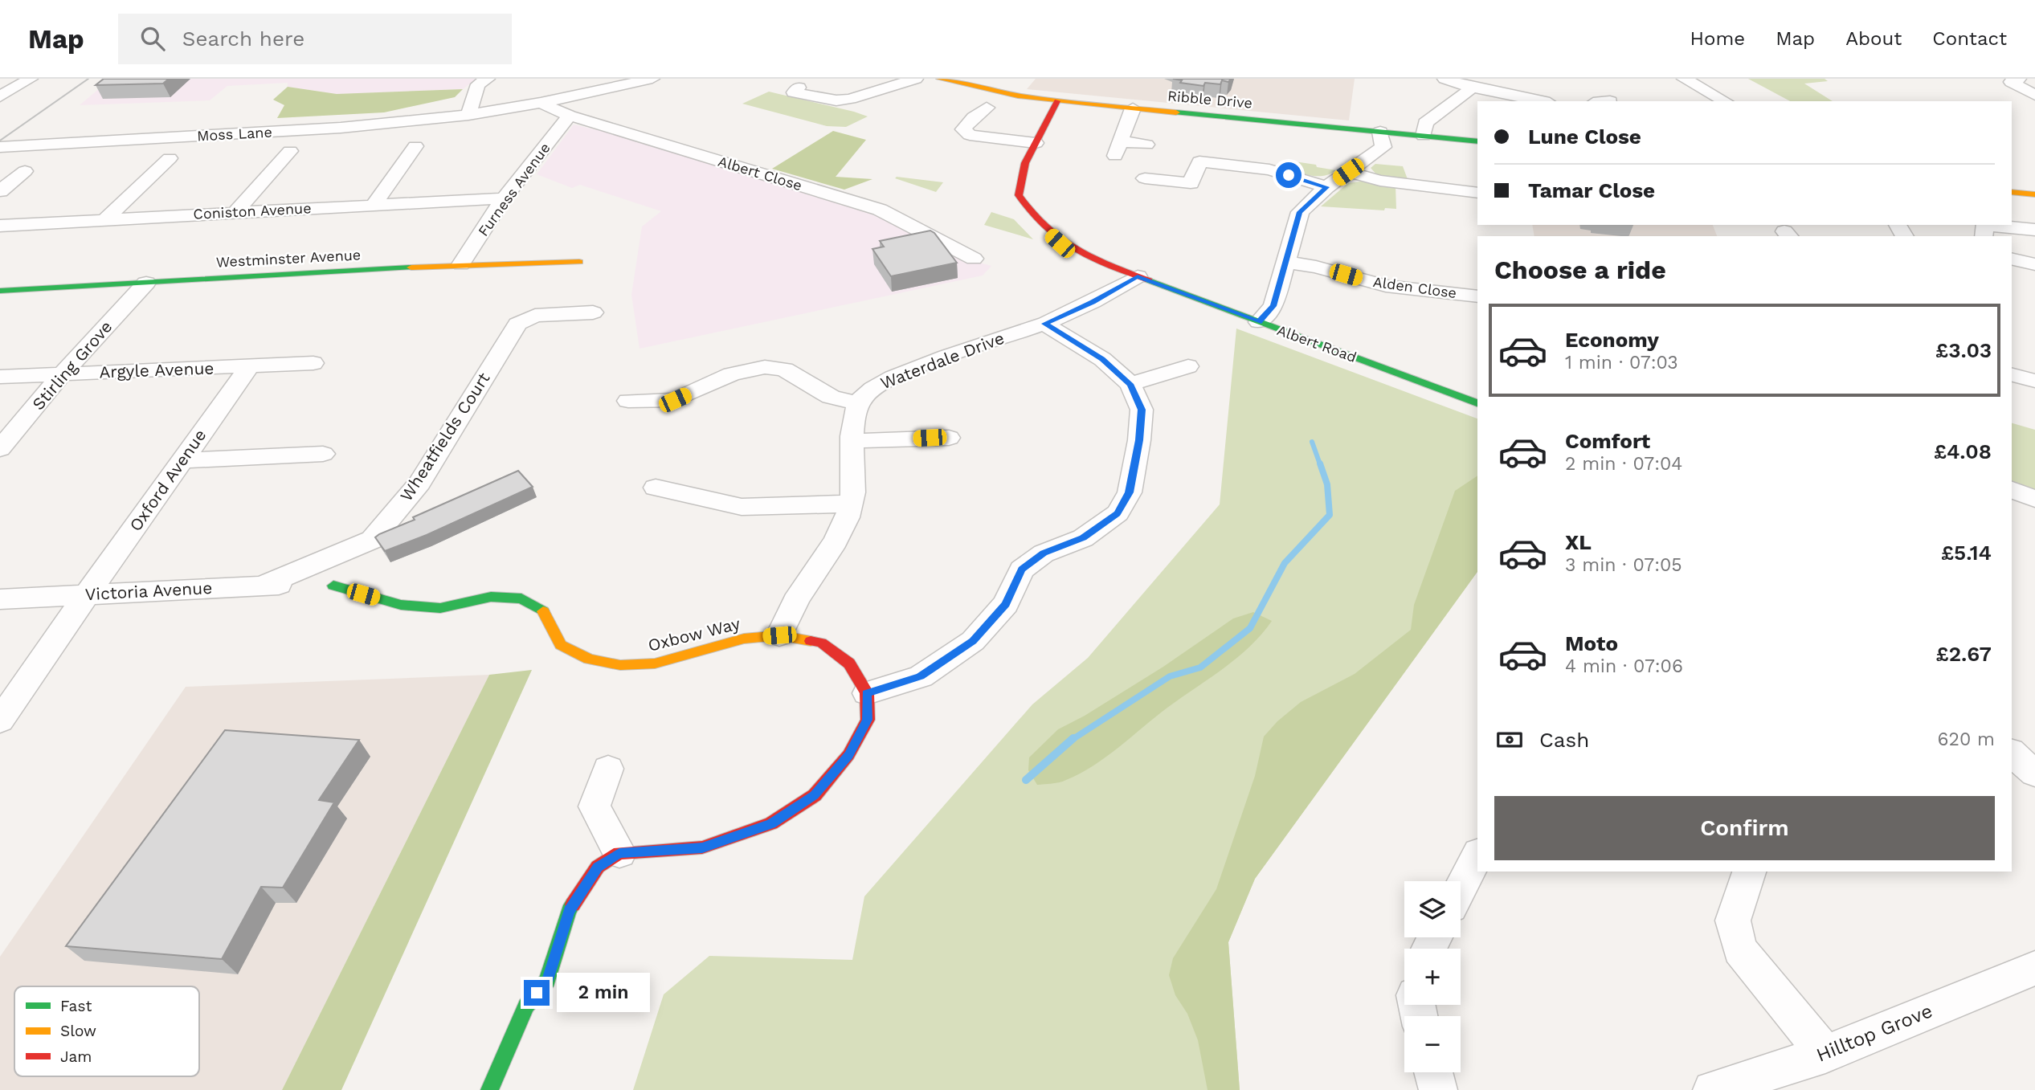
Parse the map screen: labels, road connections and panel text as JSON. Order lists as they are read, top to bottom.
{
  "streets": {
    "street": [
      "Ribble Drive",
      "Moss Lane",
      "Albert Close",
      "Furness Avenue",
      "Coniston Avenue",
      "Westminster Avenue",
      "Alden Close",
      "Albert Road",
      "Waterdale Drive",
      "Stirling Grove",
      "Argyle Avenue",
      "Wheatfields Court",
      "Oxford Avenue",
      "Victoria Avenue",
      "Oxbow Way",
      "Hilltop Grove"
    ]
  },
  "crossings": [
    ["Ribble Drive", "Albert Road"],
    ["Moss Lane", "Albert Close"],
    ["Albert Close", "Furness Avenue"],
    ["Furness Avenue", "Coniston Avenue"],
    ["Furness Avenue", "Westminster Avenue"],
    ["Westminster Avenue", "Stirling Grove"],
    ["Albert Road", "Waterdale Drive"],
    ["Stirling Grove", "Argyle Avenue"],
    ["Argyle Avenue", "Oxford Avenue"],
    ["Wheatfields Court", "Victoria Avenue"],
    ["Oxford Avenue", "Victoria Avenue"]
  ],
  "legend": ["Fast", "Slow", "Jam"],
  "page": {
    "header": "Map",
    "search": "Search here",
    "nav": [
      "Home",
      "Map",
      "About",
      "Contact"
    ],
    "banner": ["Lune Close", "Tamar Close"],
    "heading": "Choose a ride",
    "list": [
      {
        "name": "Economy",
        "note": "1 min · 07:03",
        "value": "£3.03"
      },
      {
        "name": "Comfort",
        "note": "2 min · 07:04",
        "value": "£4.08"
      },
      {
        "name": "XL",
        "note": "3 min · 07:05",
        "value": "£5.14"
      },
      {
        "name": "Moto",
        "note": "4 min · 07:06",
        "value": "£2.67"
      }
    ],
    "pay": ["Cash", "620 m"],
    "buttons": "Confirm",
    "map_buttons": ["+", "−"],
    "bubble": "2 min"
  }
}
